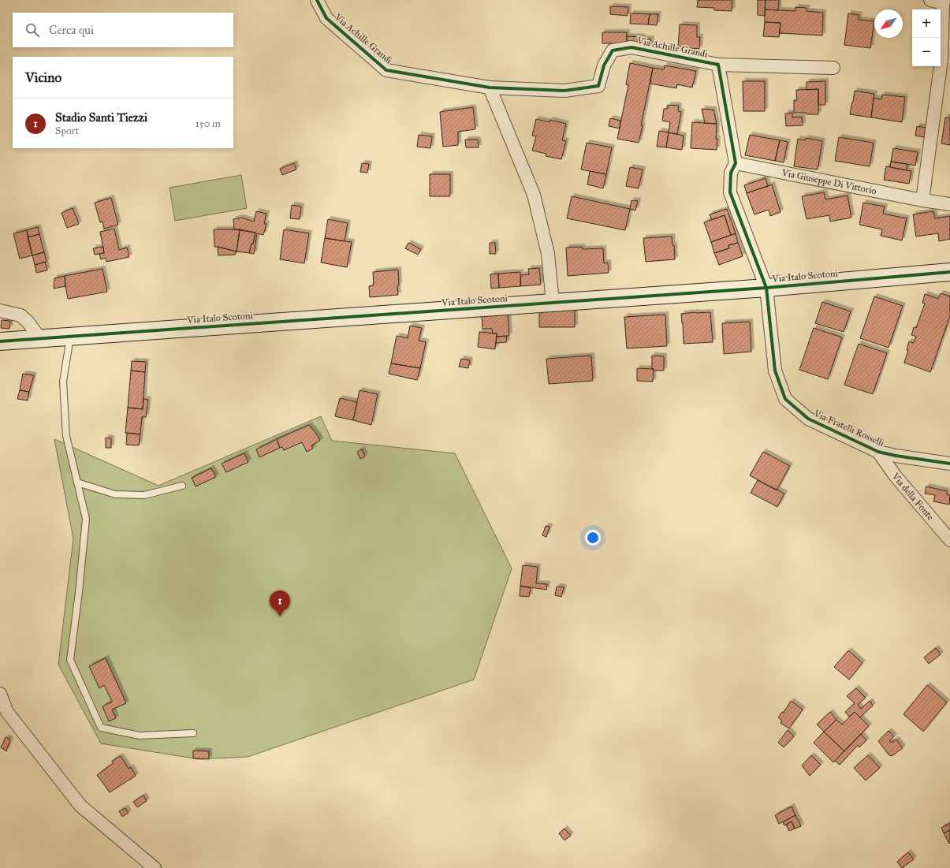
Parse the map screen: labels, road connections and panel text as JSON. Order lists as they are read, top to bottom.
{
  "streets": {
    "street": [
      "Via Achille Grandi",
      "Via Giuseppe Di Vittorio",
      "Via Italo Scotoni",
      "Via Fratelli Rosselli",
      "Via della Fonte"
    ]
  },
  "crossings": [
    ["Via Achille Grandi", "Via Giuseppe Di Vittorio"],
    ["Via Achille Grandi", "Via Italo Scotoni"],
    ["Via Achille Grandi", "Via Fratelli Rosselli"],
    ["Via Italo Scotoni", "Via Fratelli Rosselli"],
    ["Via Fratelli Rosselli", "Via della Fonte"]
  ],
  "north": "bottom left",
  "page": {
    "map_buttons": ["+", "−"],
    "search": "Cerca qui",
    "heading": "Vicino",
    "list": [
      {
        "mark": "1",
        "name": "Stadio Santi Tiezzi",
        "note": "Sport",
        "value": "150 m"
      }
    ],
    "pins": "1"
  }
}
